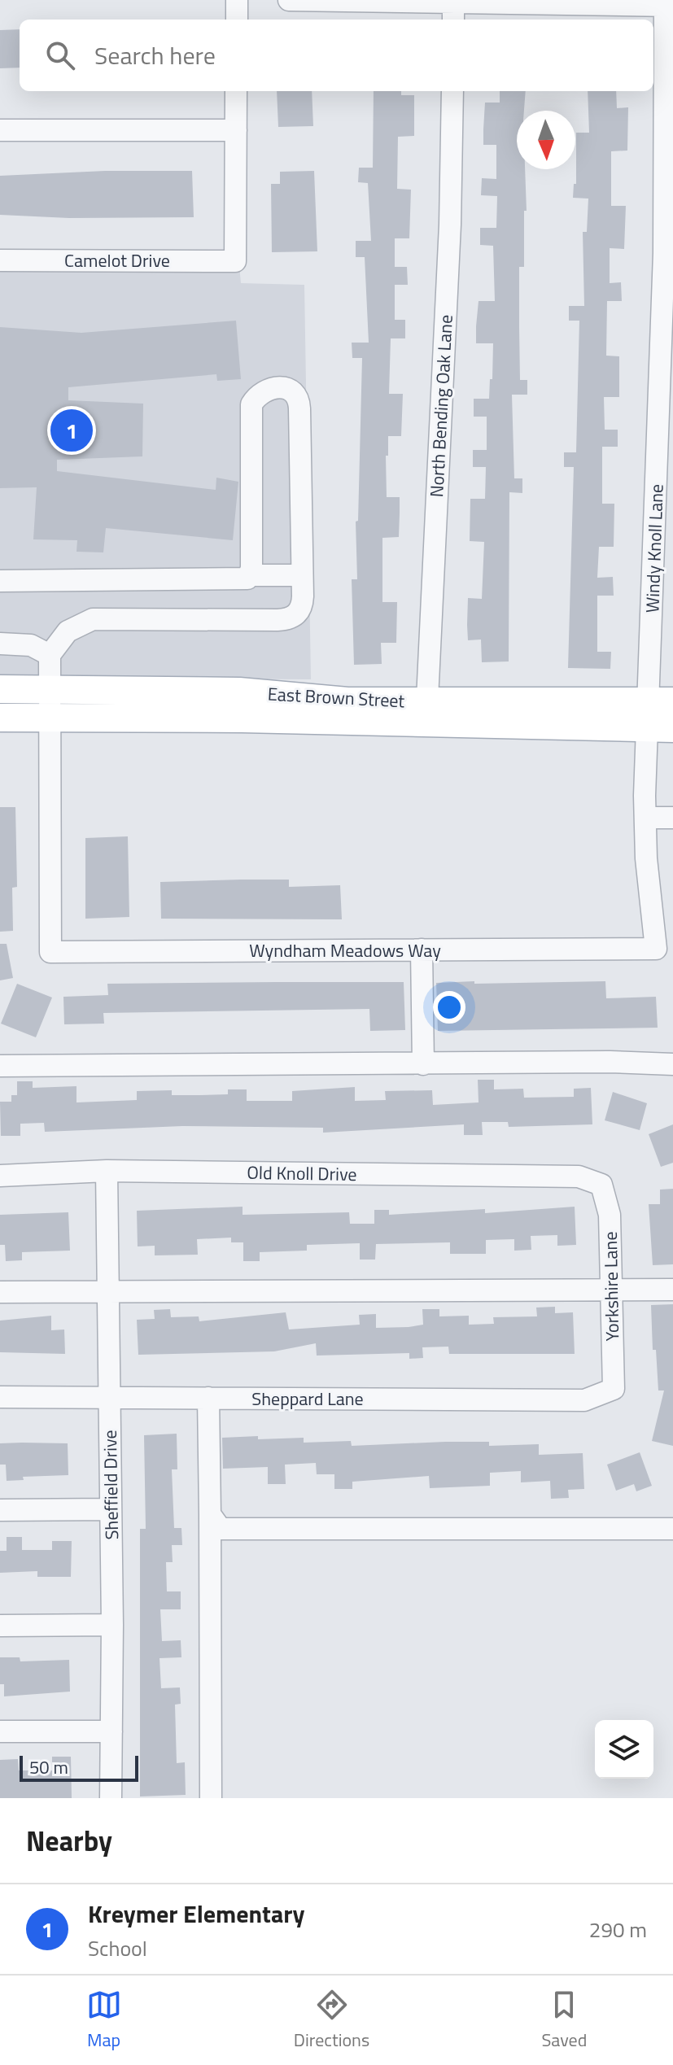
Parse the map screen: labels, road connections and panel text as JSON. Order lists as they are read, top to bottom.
{
  "streets": {
    "main road": ["East Brown Street"],
    "street": [
      "Camelot Drive",
      "North Bending Oak Lane",
      "Windy Knoll Lane",
      "Wyndham Meadows Way",
      "Old Knoll Drive",
      "Yorkshire Lane",
      "Sheppard Lane",
      "Sheffield Drive"
    ]
  },
  "crossings": [
    ["North Bending Oak Lane", "East Brown Street"],
    ["Windy Knoll Lane", "East Brown Street"],
    ["Windy Knoll Lane", "Wyndham Meadows Way"],
    ["East Brown Street", "Wyndham Meadows Way"],
    ["Old Knoll Drive", "Yorkshire Lane"],
    ["Old Knoll Drive", "Sheffield Drive"],
    ["Yorkshire Lane", "Sheppard Lane"],
    ["Sheppard Lane", "Sheffield Drive"]
  ],
  "scale_bar": "50 m",
  "north": "bottom",
  "page": {
    "search": "Search here",
    "pins": "1",
    "scale": "50 m",
    "heading": "Nearby",
    "list": [
      {
        "mark": "1",
        "name": "Kreymer Elementary",
        "note": "School",
        "value": "290 m"
      }
    ],
    "nav": ["Map", "Directions", "Saved"]
  }
}
